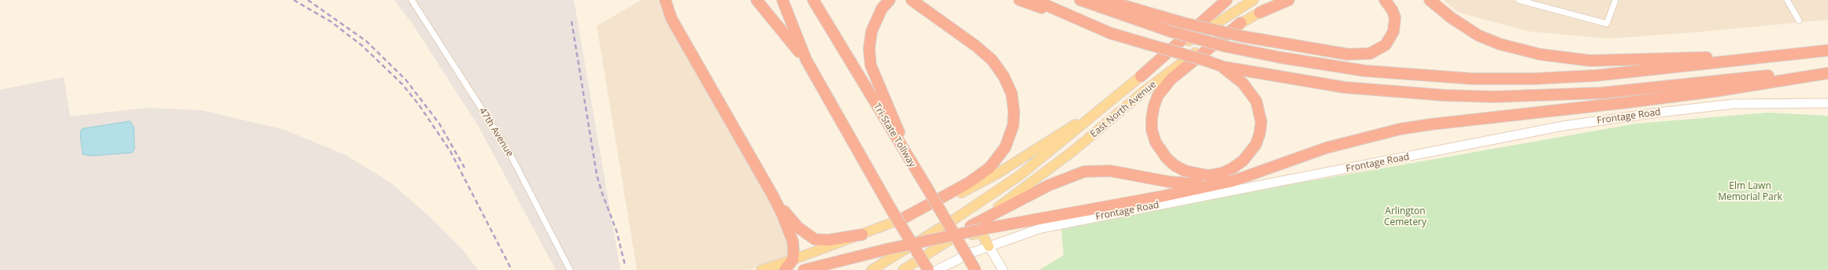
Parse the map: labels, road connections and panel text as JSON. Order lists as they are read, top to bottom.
{
  "streets": {
    "highway": ["Tri-State Tollway"],
    "main road": ["East North Avenue"],
    "street": ["Frontage Road", "47th Avenue"]
  },
  "parks": ["Elm Lawn Memorial Park", "Arlington Cemetery"]
}
